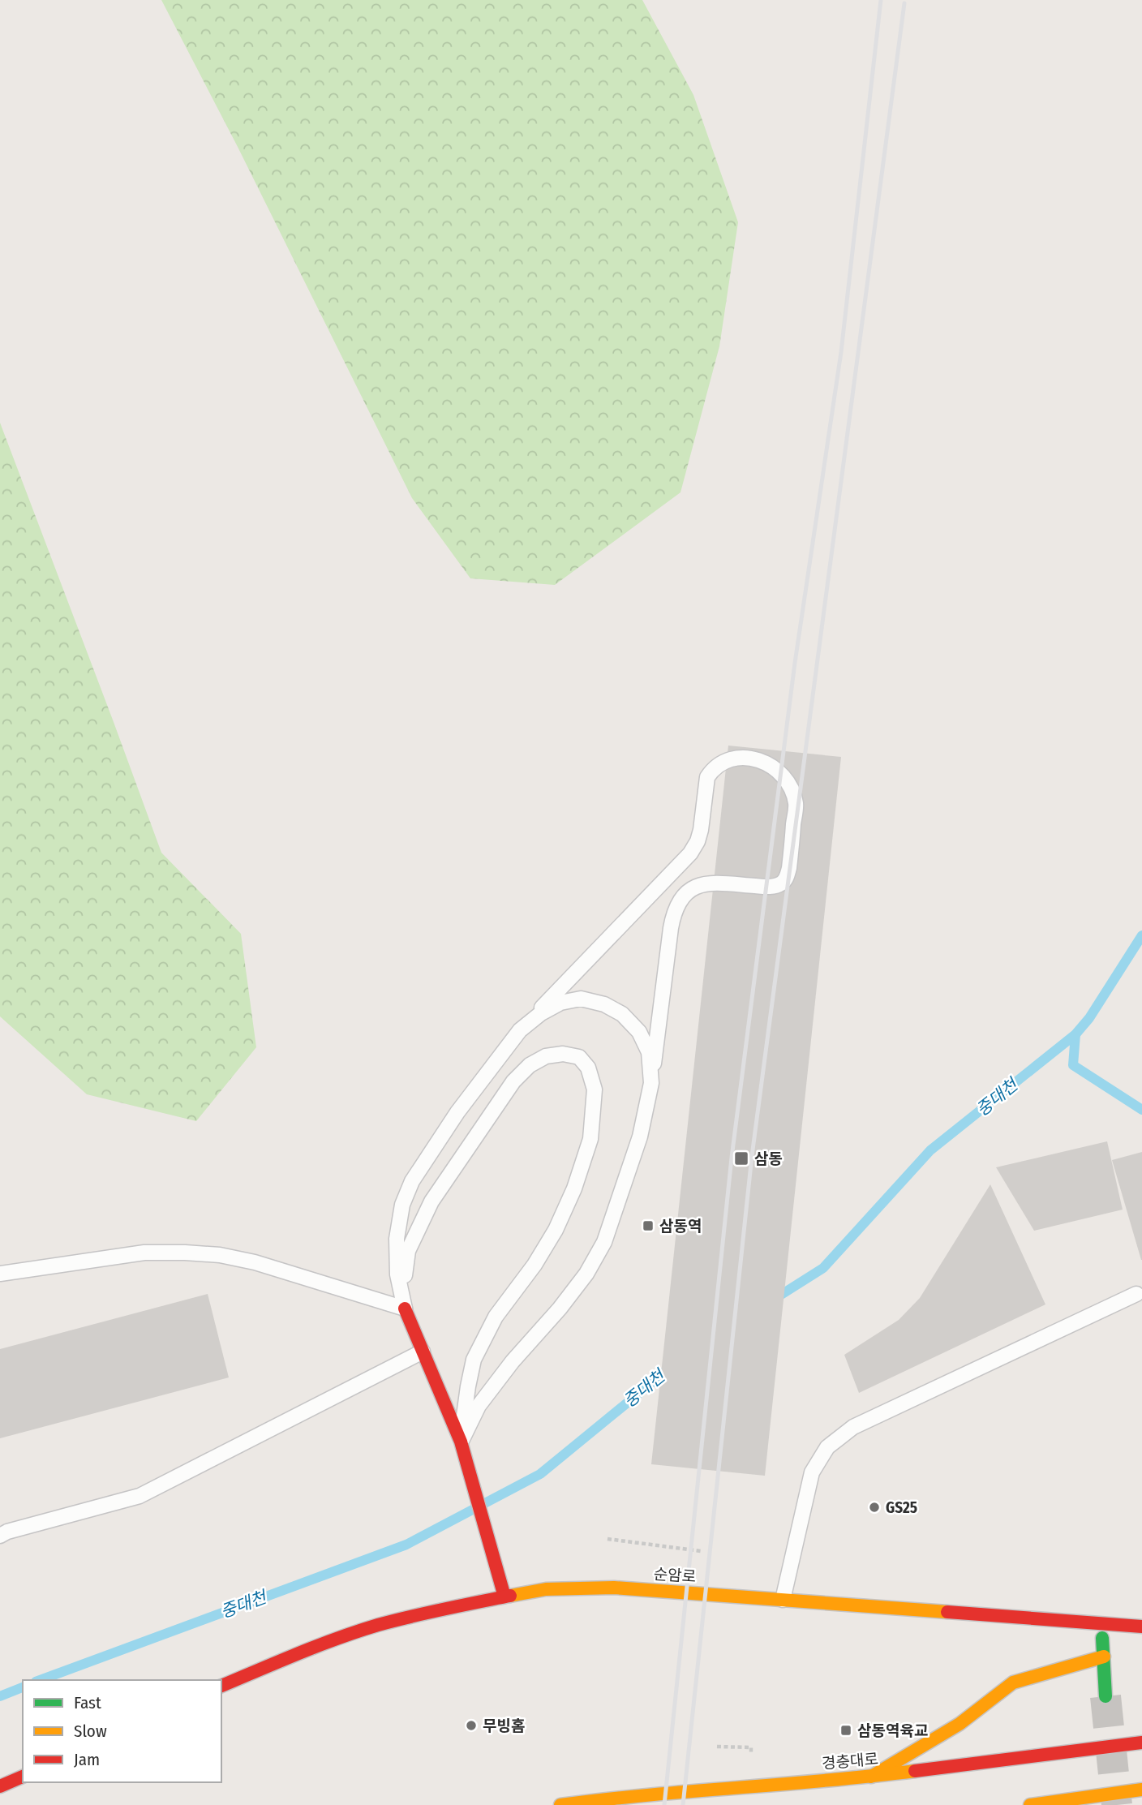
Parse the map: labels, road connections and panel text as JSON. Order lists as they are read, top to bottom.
{
  "streets": {
    "street": ["순암로", "경충대로"]
  },
  "water": ["중대천"],
  "places": {
    "transit": ["삼동", "삼동역", "삼동역육교"],
    "other": ["GS25", "무빙홈"]
  },
  "legend": ["Fast", "Slow", "Jam"]
}
